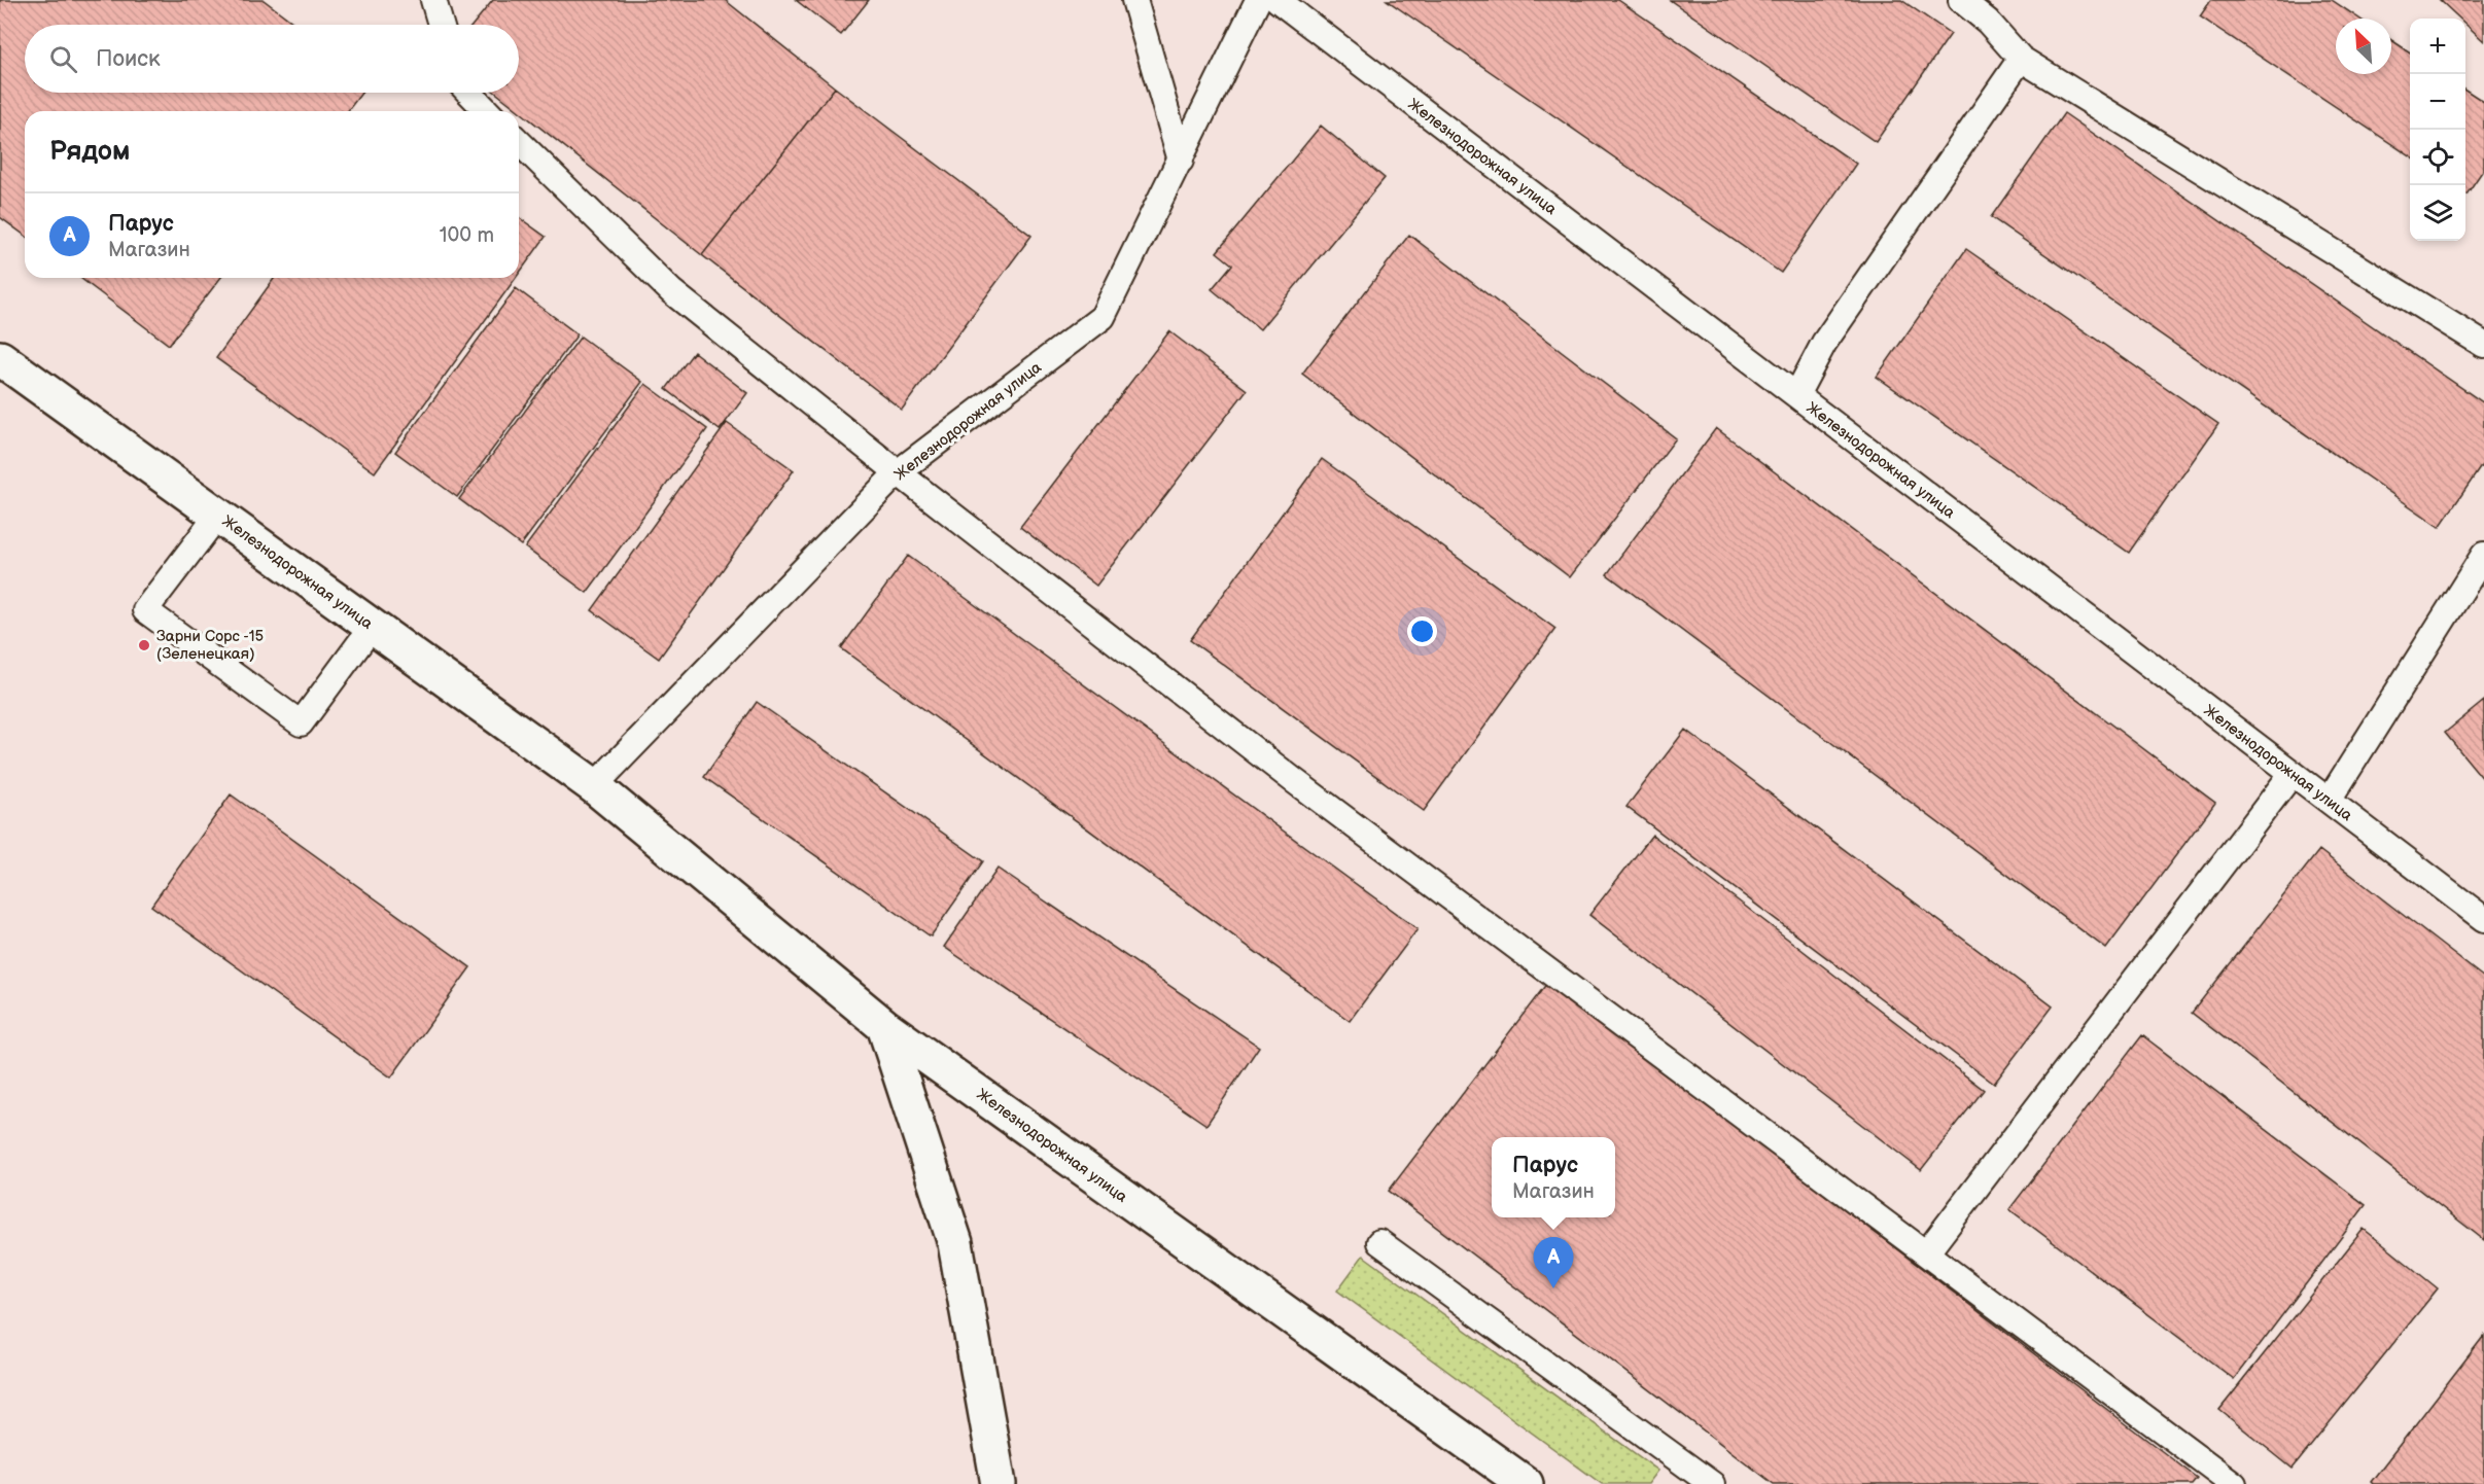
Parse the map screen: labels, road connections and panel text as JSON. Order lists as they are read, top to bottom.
{
  "streets": {
    "street": ["Железнодорожная улица"]
  },
  "places": ["Зарни Сорс -15 (Зеленецкая)"],
  "north": "top left",
  "page": {
    "map_buttons": ["+", "−"],
    "search": "Поиск",
    "heading": "Рядом",
    "list": [
      {
        "mark": "A",
        "name": "Парус",
        "note": "Магазин",
        "value": "100 m"
      }
    ],
    "popup": ["Парус", "Магазин"],
    "pins": "A"
  }
}
